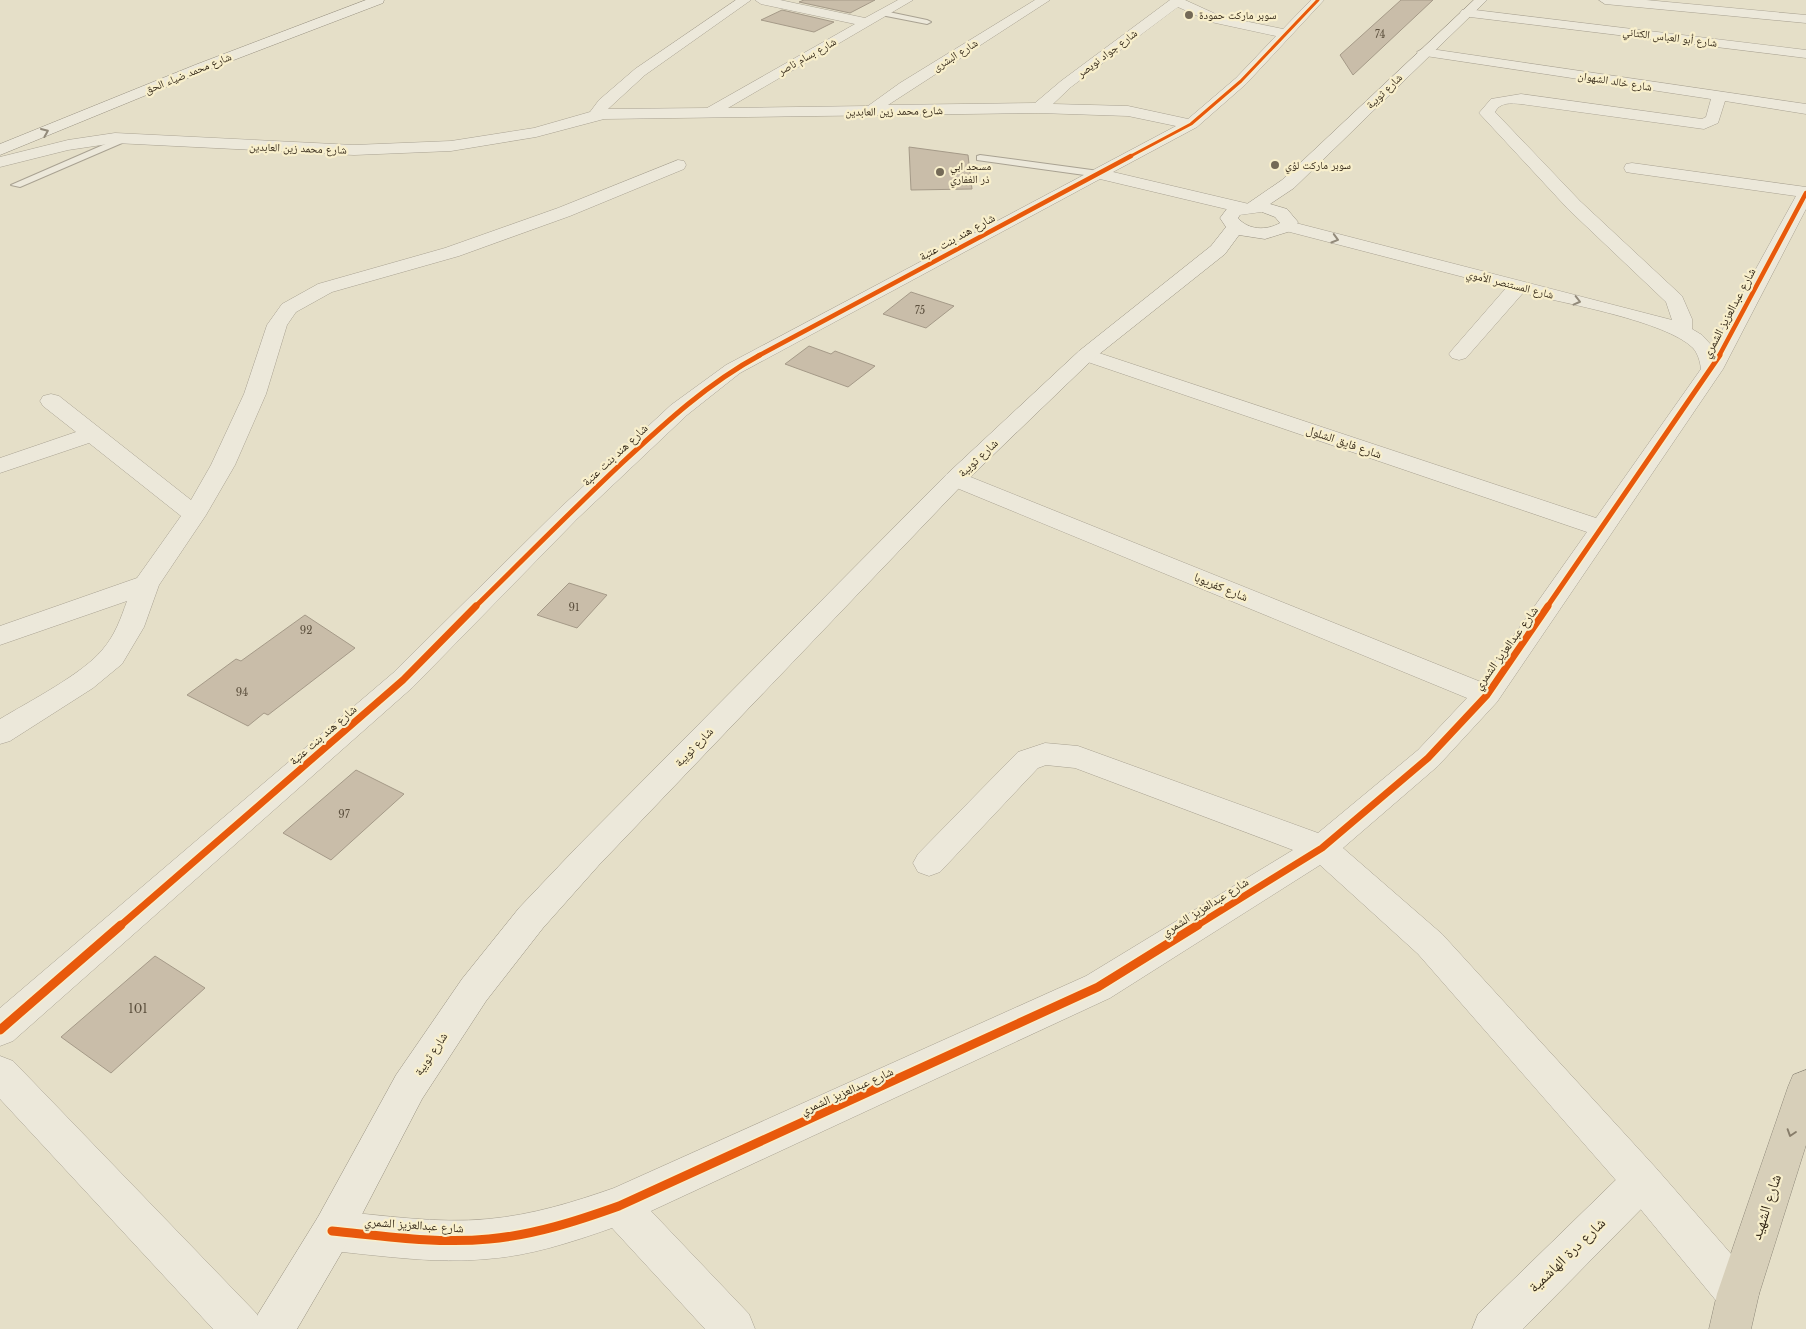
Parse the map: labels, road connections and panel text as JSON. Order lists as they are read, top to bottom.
{
  "streets": {
    "highway": ["شارع الشهيد"],
    "street": [
      "شارع أبو العباس الكتاني",
      "شارع جواد نويصر",
      "شارع البشرى",
      "شارع بسام ناصر",
      "شارع محمد ضياء الحق",
      "شارع خالد الشهوان",
      "شارع ثويبة",
      "شارع محمد زين العابدين",
      "شارع هند بنت عتبة",
      "شارع المستنصر الأموي",
      "شارع عبدالعزيز الشمري",
      "شارع فايق الشلول",
      "شارع كفريوبا",
      "شارع درة الهاشمية"
    ]
  },
  "crossings": [
    ["شارع أبو العباس الكتاني", "شارع ثويبة"],
    ["شارع جواد نويصر", "شارع محمد زين العابدين"],
    ["شارع البشرى", "شارع محمد زين العابدين"],
    ["شارع بسام ناصر", "شارع محمد زين العابدين"],
    ["شارع خالد الشهوان", "شارع ثويبة"],
    ["شارع ثويبة", "شارع المستنصر الأموي"],
    ["شارع ثويبة", "شارع عبدالعزيز الشمري"],
    ["شارع ثويبة", "شارع فايق الشلول"],
    ["شارع ثويبة", "شارع كفريوبا"],
    ["شارع محمد زين العابدين", "شارع هند بنت عتبة"],
    ["شارع المستنصر الأموي", "شارع عبدالعزيز الشمري"],
    ["شارع عبدالعزيز الشمري", "شارع فايق الشلول"],
    ["شارع عبدالعزيز الشمري", "شارع كفريوبا"]
  ],
  "one_way": ["شارع المستنصر الأموي", "شارع الشهيد"],
  "places": ["سوبر ماركت حمودة", "سوبر ماركت لؤي", "مسحد ابي ذر الغفاري"],
  "house_numbers": [
    "74",
    "75",
    "91",
    "92",
    "94",
    "97",
    "101"
  ]
}
